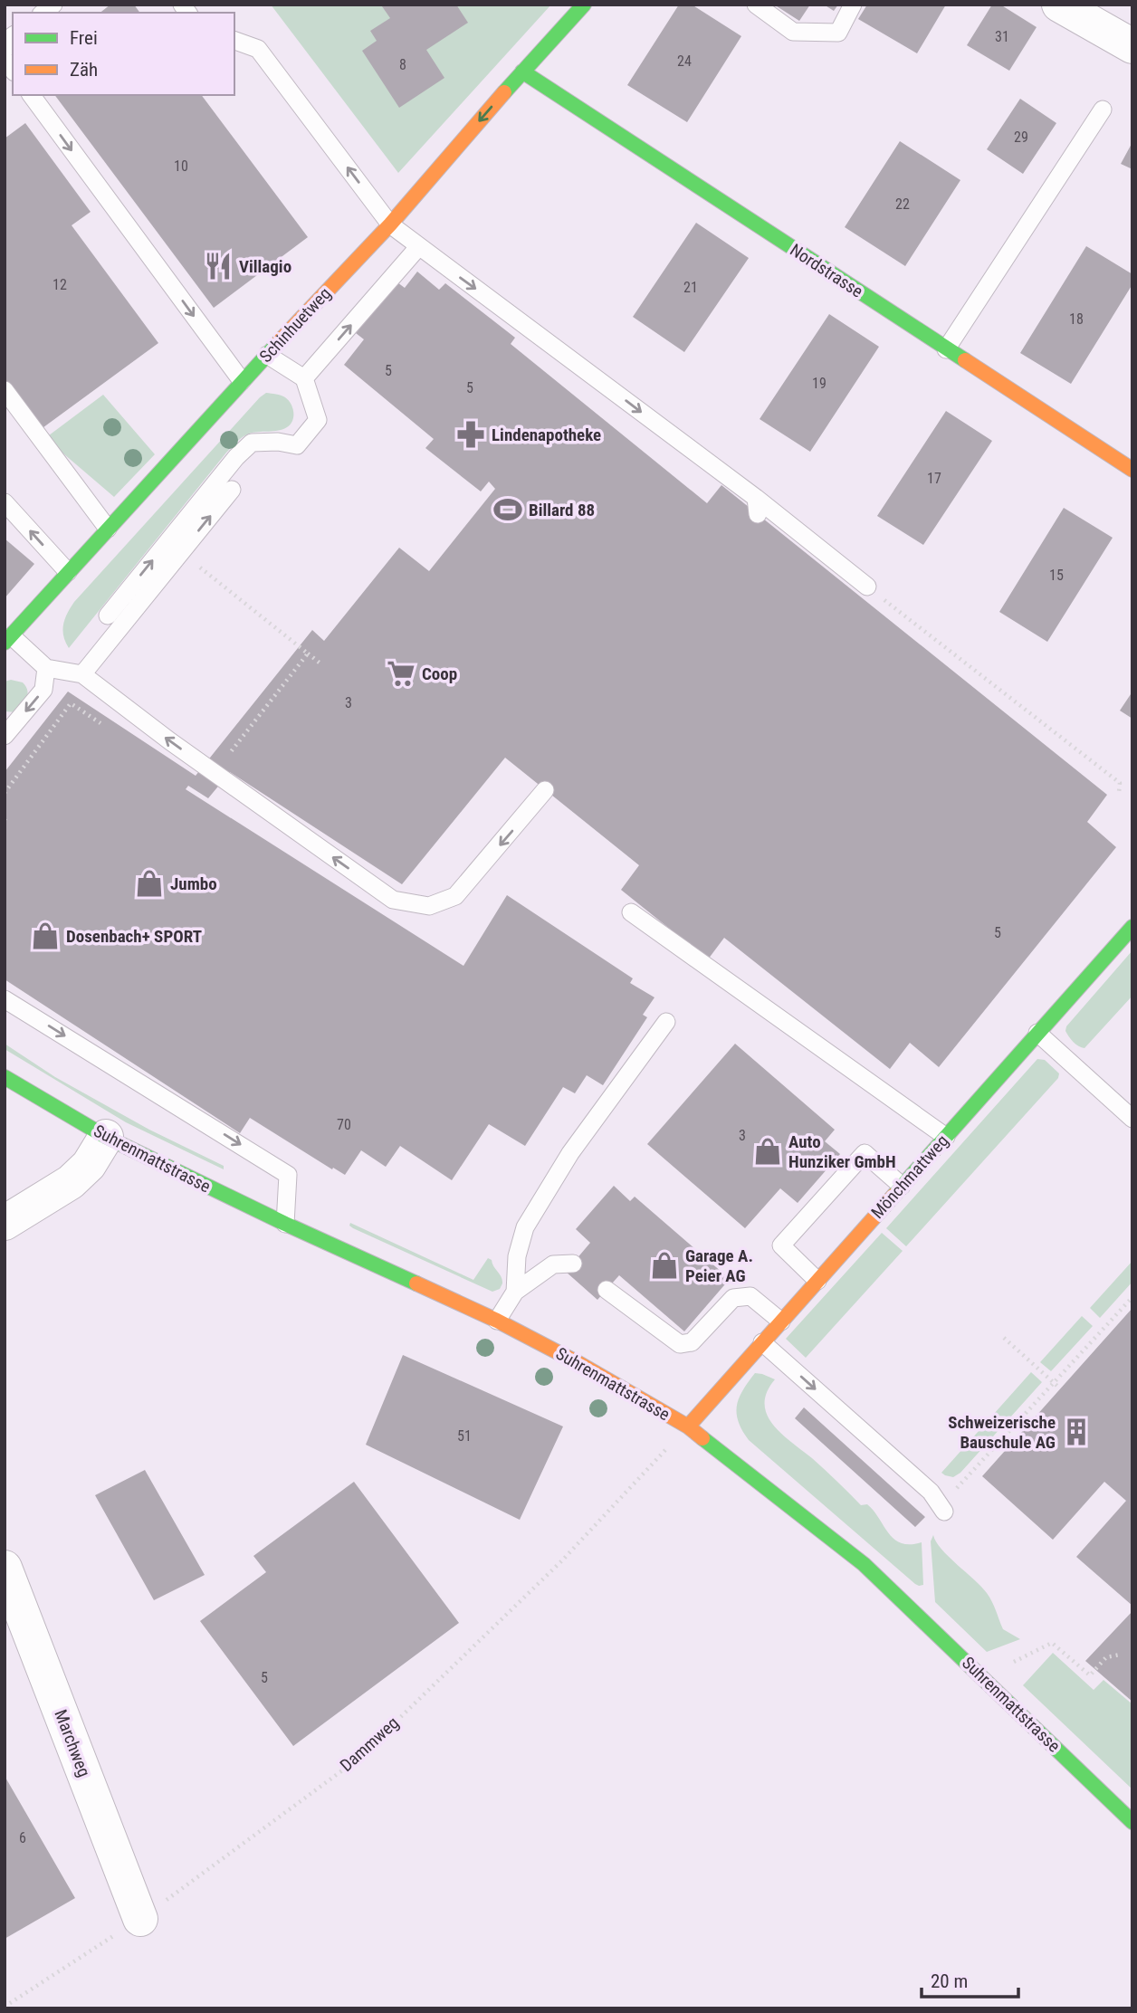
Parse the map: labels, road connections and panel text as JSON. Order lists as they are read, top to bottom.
{
  "streets": {
    "street": [
      "Nordstrasse",
      "Schinhuetweg",
      "Suhrenmattstrasse",
      "Mönchmattweg",
      "Marchweg"
    ],
    "path": ["Dammweg"]
  },
  "crossings": [
    ["Nordstrasse", "Schinhuetweg"],
    ["Suhrenmattstrasse", "Mönchmattweg"],
    ["Suhrenmattstrasse", "Dammweg"],
    ["Mönchmattweg", "Dammweg"],
    ["Marchweg", "Dammweg"]
  ],
  "places": {
    "restaurant": ["Villagio"],
    "pharmacy": ["Lindenapotheke"],
    "sports": ["Billard 88"],
    "supermarket": ["Coop"],
    "shop": [
      "Jumbo",
      "Dosenbach+ SPORT",
      "Auto Hunziker GmbH",
      "Garage A. Peier AG"
    ],
    "building": ["Schweizerische Bauschule AG"]
  },
  "house_numbers": [
    "31",
    "24",
    "8",
    "29",
    "10",
    "22",
    "12",
    "21",
    "18",
    "5",
    "19",
    "5",
    "17",
    "15",
    "3",
    "5",
    "70",
    "3",
    "51",
    "5",
    "6"
  ],
  "legend": ["Frei", "Zäh"],
  "scale_bar": "20 m"
}
